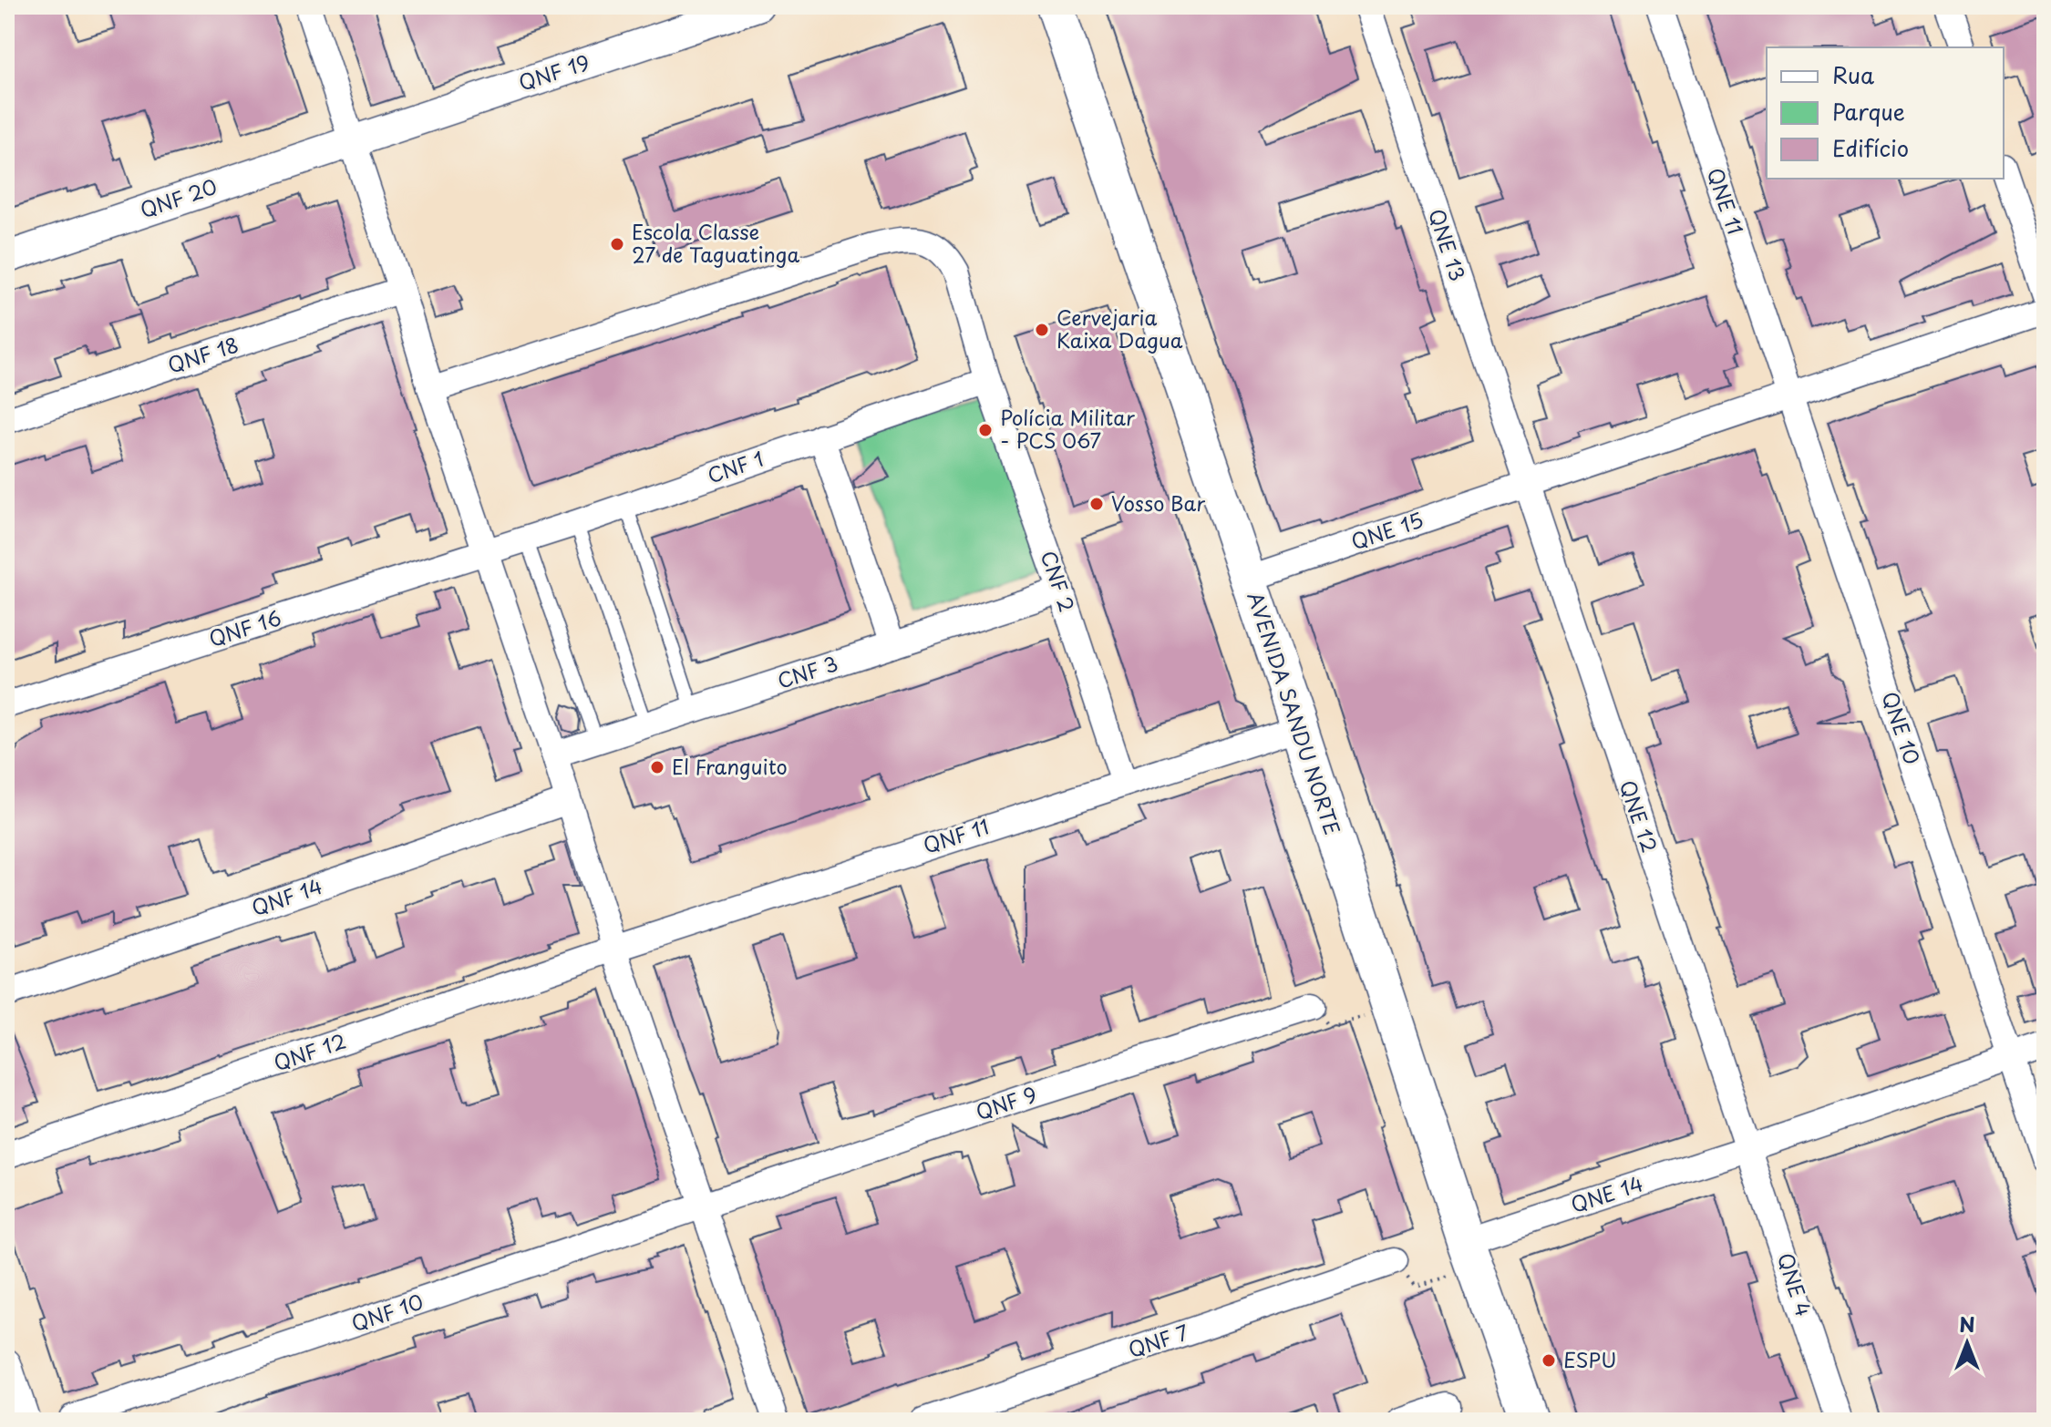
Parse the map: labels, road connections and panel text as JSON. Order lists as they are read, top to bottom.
{
  "streets": {
    "main road": ["AVENIDA SANDU NORTE"],
    "street": [
      "QNF 19",
      "QNF 20",
      "QNE 11",
      "QNE 13",
      "QNF 18",
      "CNF 1",
      "QNE 15",
      "CNF 2",
      "QNF 16",
      "CNF 3",
      "QNE 10",
      "QNE 12",
      "QNF 11",
      "QNF 14",
      "QNF 12",
      "QNF 9",
      "QNE 14",
      "QNE 4",
      "QNF 10",
      "QNF 7"
    ]
  },
  "crossings": [
    ["QNF 19", "QNF 20"],
    ["QNE 11", "QNE 15"],
    ["QNE 11", "QNE 10"],
    ["QNE 13", "QNE 15"],
    ["QNE 13", "QNE 12"],
    ["CNF 1", "CNF 2"],
    ["CNF 1", "QNF 16"],
    ["QNE 15", "AVENIDA SANDU NORTE"],
    ["QNE 15", "QNE 10"],
    ["QNE 15", "QNE 12"],
    ["CNF 2", "CNF 3"],
    ["CNF 2", "QNF 11"],
    ["AVENIDA SANDU NORTE", "QNF 11"],
    ["AVENIDA SANDU NORTE", "QNE 14"],
    ["QNE 10", "QNE 14"],
    ["QNE 12", "QNE 14"],
    ["QNE 12", "QNE 4"],
    ["QNF 11", "QNF 12"],
    ["QNF 9", "QNF 10"],
    ["QNE 14", "QNE 4"]
  ],
  "places": [
    "Escola Classe 27 de Taguatinga",
    "Cervejaria Kaixa Dagua",
    "Polícia Militar - PCS 067",
    "Vosso Bar",
    "El Franguito",
    "ESPU"
  ],
  "legend": ["Rua", "Parque", "Edifício"],
  "north": "top"
}
